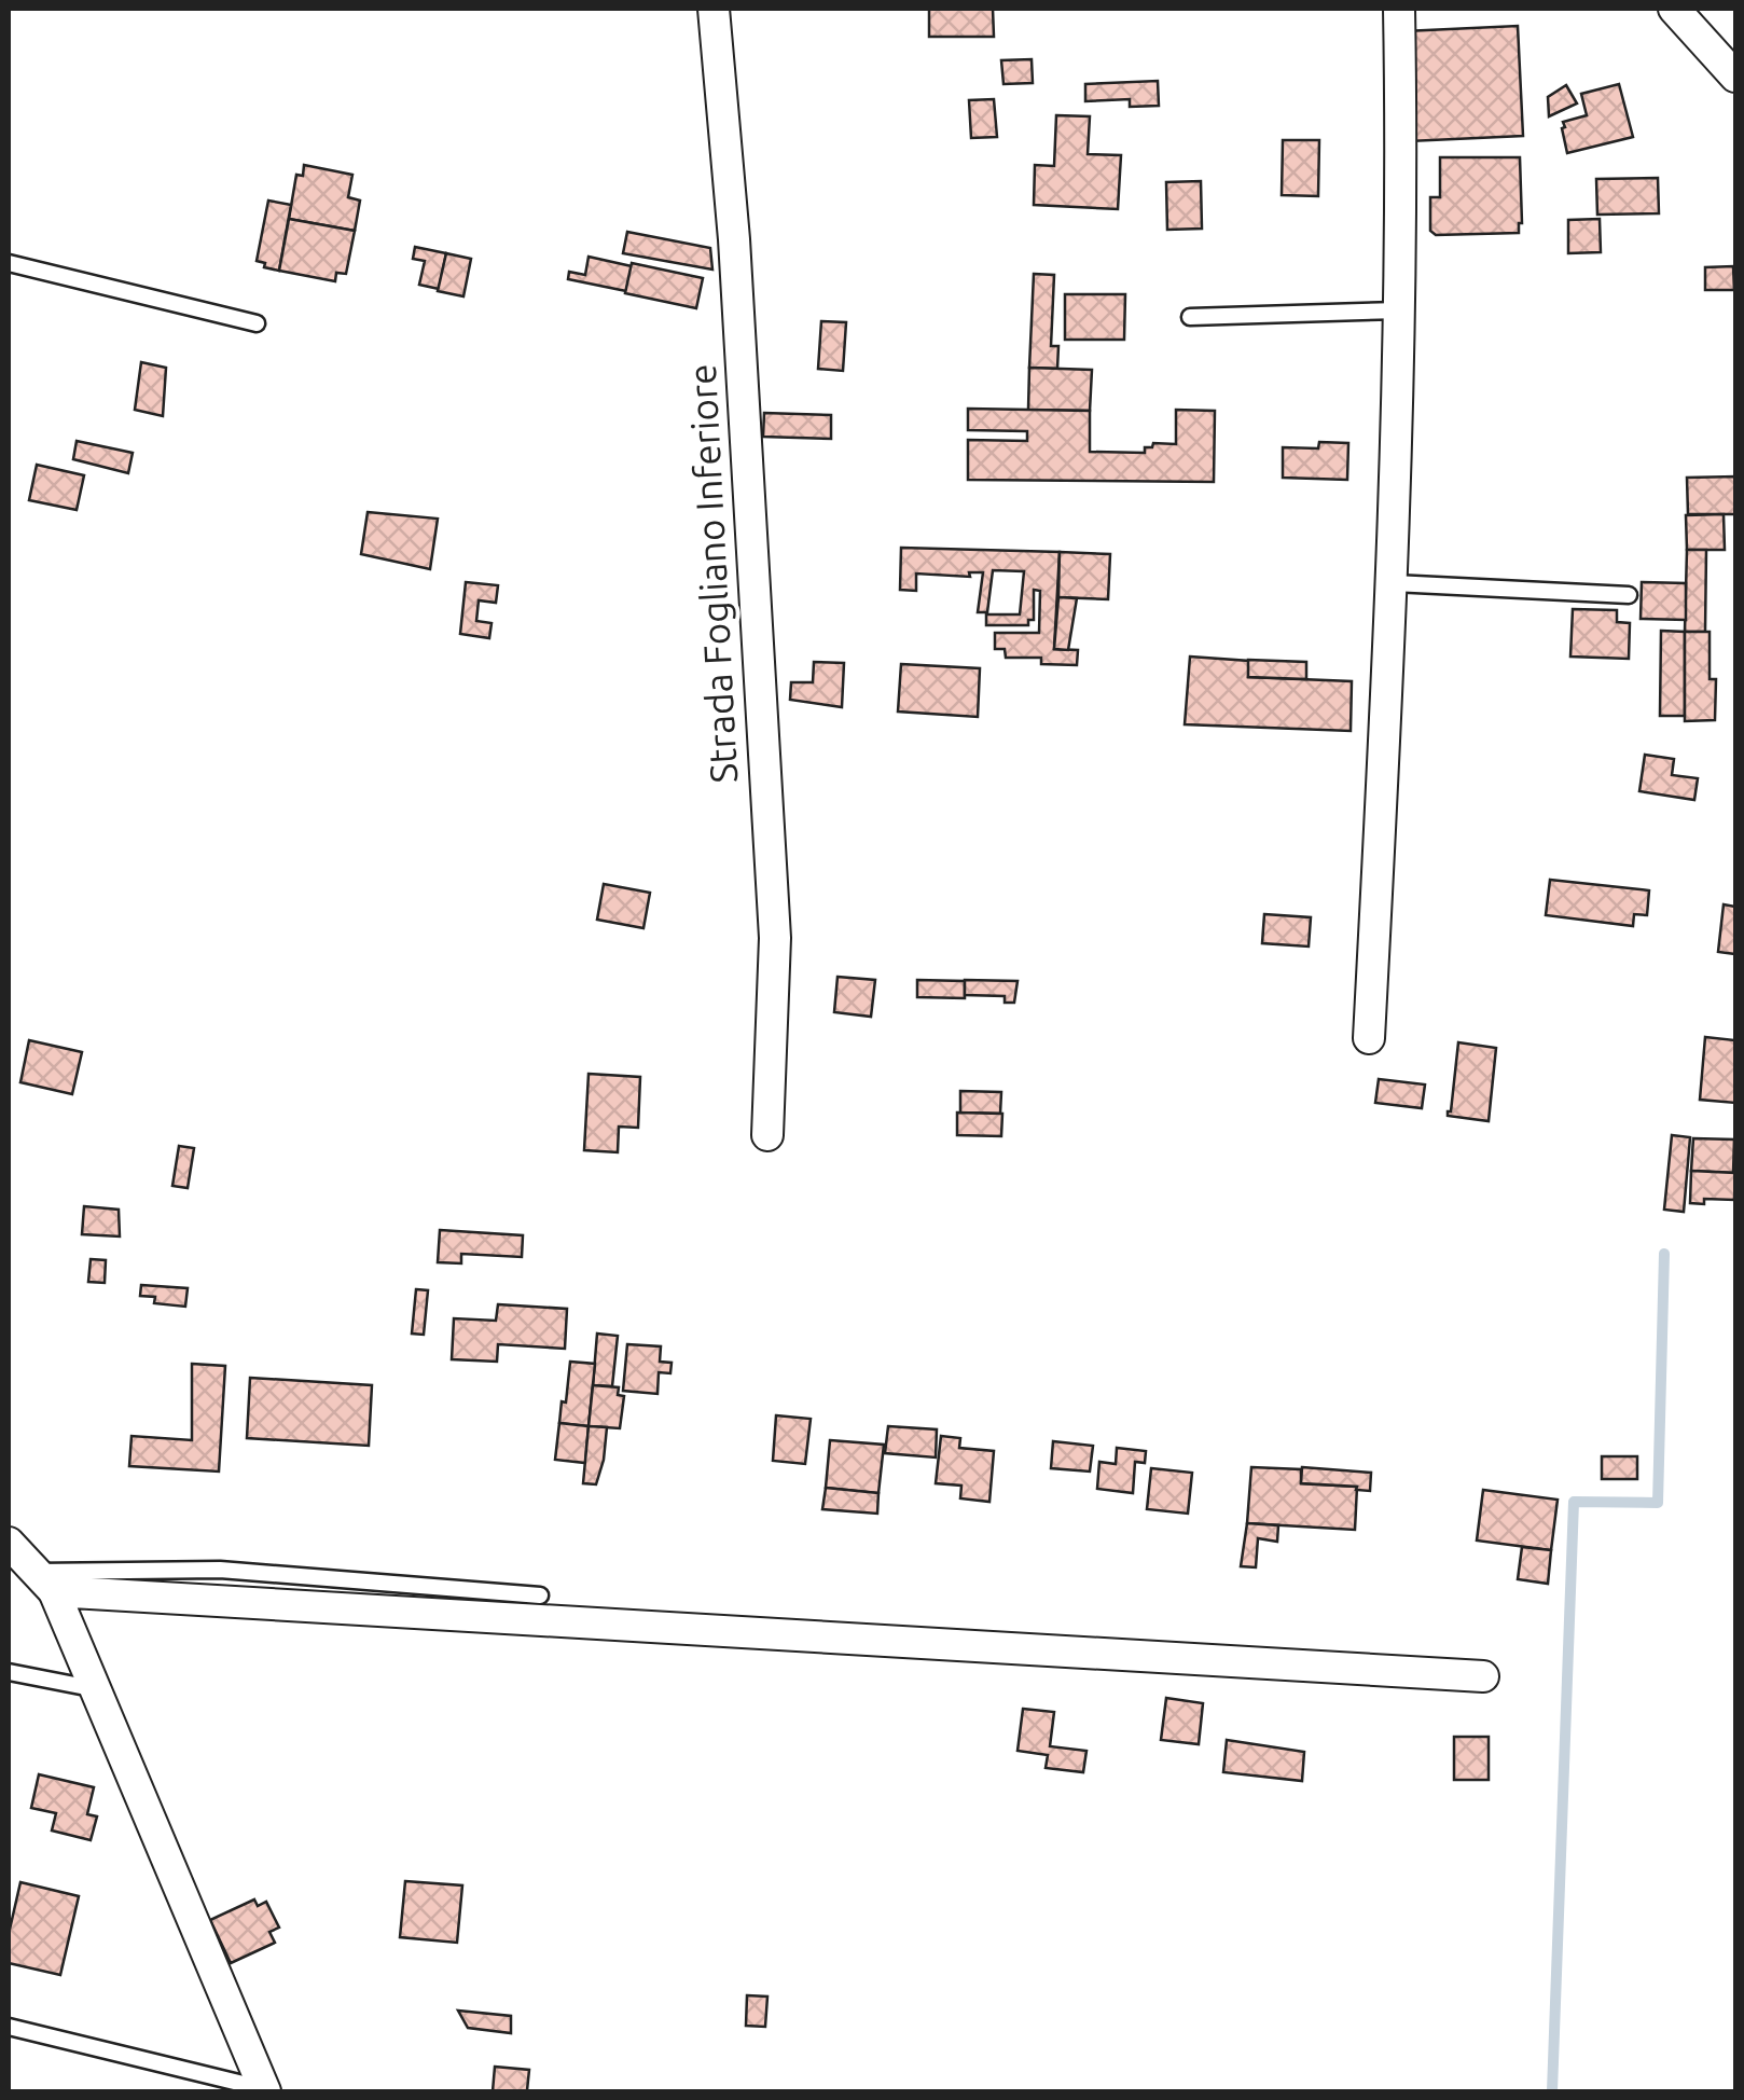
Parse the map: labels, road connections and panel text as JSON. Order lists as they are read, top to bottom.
{
  "streets": {
    "street": ["Strada Fogliano Inferiore"]
  }
}
